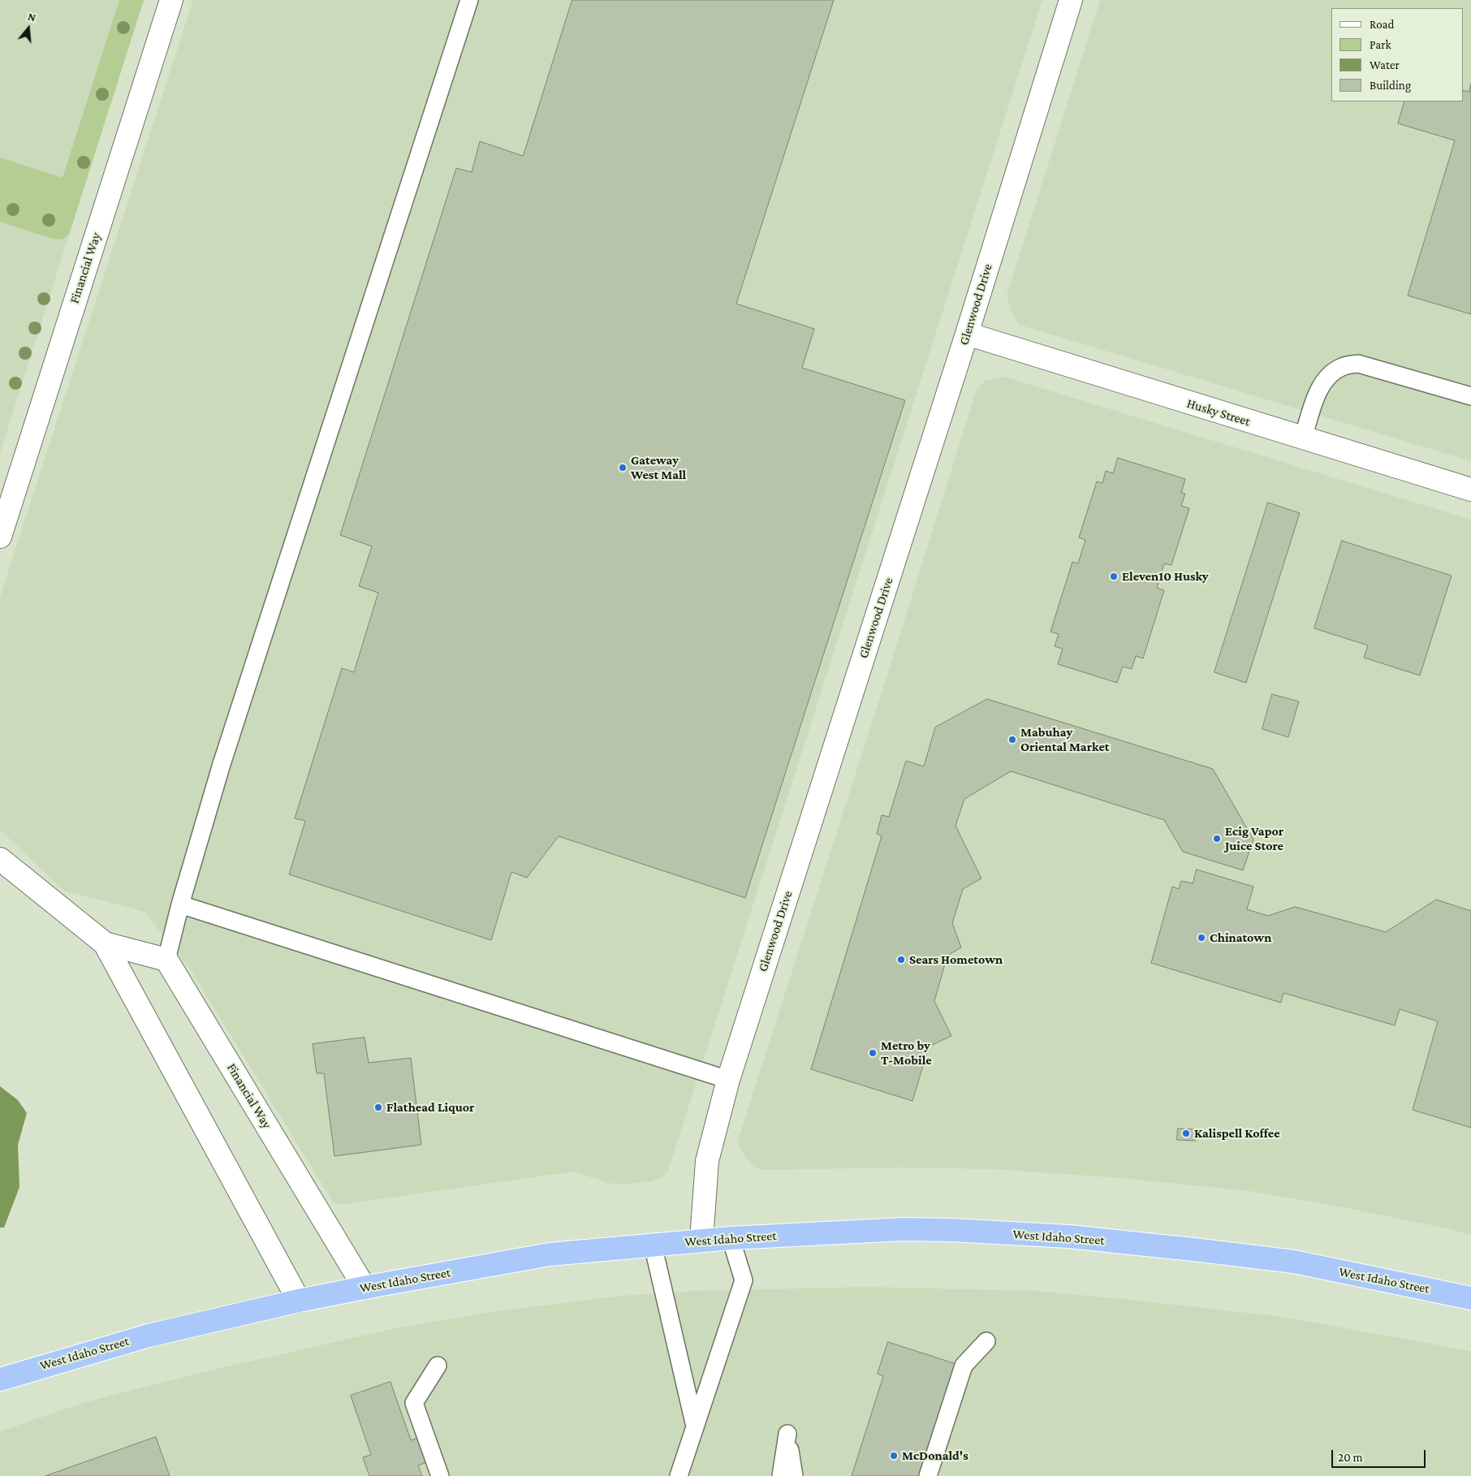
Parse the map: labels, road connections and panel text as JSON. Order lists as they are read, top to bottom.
{
  "streets": {
    "highway": ["West Idaho Street"],
    "street": ["Financial Way", "Glenwood Drive", "Husky Street"]
  },
  "crossings": [
    ["Financial Way", "West Idaho Street"],
    ["Glenwood Drive", "Husky Street"],
    ["Glenwood Drive", "West Idaho Street"]
  ],
  "places": [
    "Gateway West Mall",
    "Eleven10 Husky",
    "Mabuhay Oriental Market",
    "Ecig Vapor Juice Store",
    "Chinatown",
    "Sears Hometown",
    "Metro by T-Mobile",
    "Flathead Liquor",
    "Kalispell Koffee",
    "McDonald's"
  ],
  "legend": [
    "Road",
    "Park",
    "Water",
    "Building"
  ],
  "scale_bar": "20 m",
  "north": "top"
}
